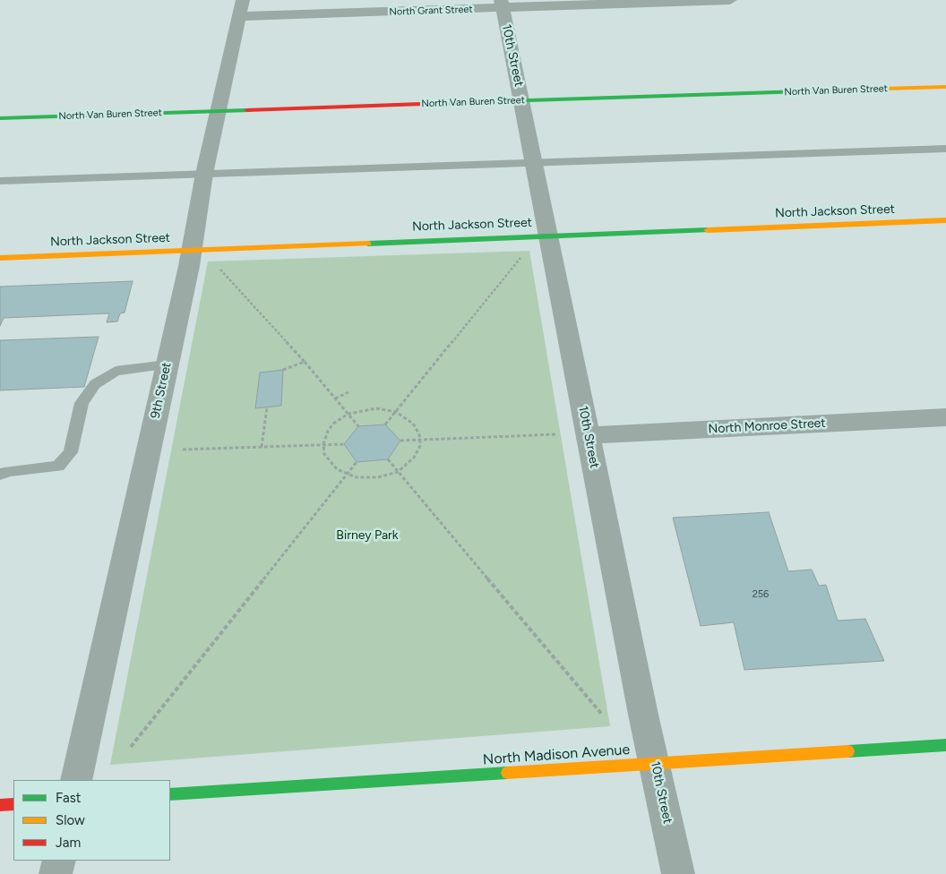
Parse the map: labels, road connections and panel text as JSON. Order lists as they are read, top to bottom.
{
  "streets": {
    "street": [
      "North Grant Street",
      "10th Street",
      "North Van Buren Street",
      "North Jackson Street",
      "9th Street",
      "North Monroe Street",
      "North Madison Avenue"
    ]
  },
  "crossings": [
    ["North Grant Street", "10th Street"],
    ["North Grant Street", "9th Street"],
    ["10th Street", "North Van Buren Street"],
    ["10th Street", "North Jackson Street"],
    ["10th Street", "North Monroe Street"],
    ["10th Street", "North Madison Avenue"],
    ["North Van Buren Street", "9th Street"],
    ["North Jackson Street", "9th Street"]
  ],
  "parks": ["Birney Park"],
  "house_numbers": ["256"],
  "legend": ["Fast", "Slow", "Jam"]
}
